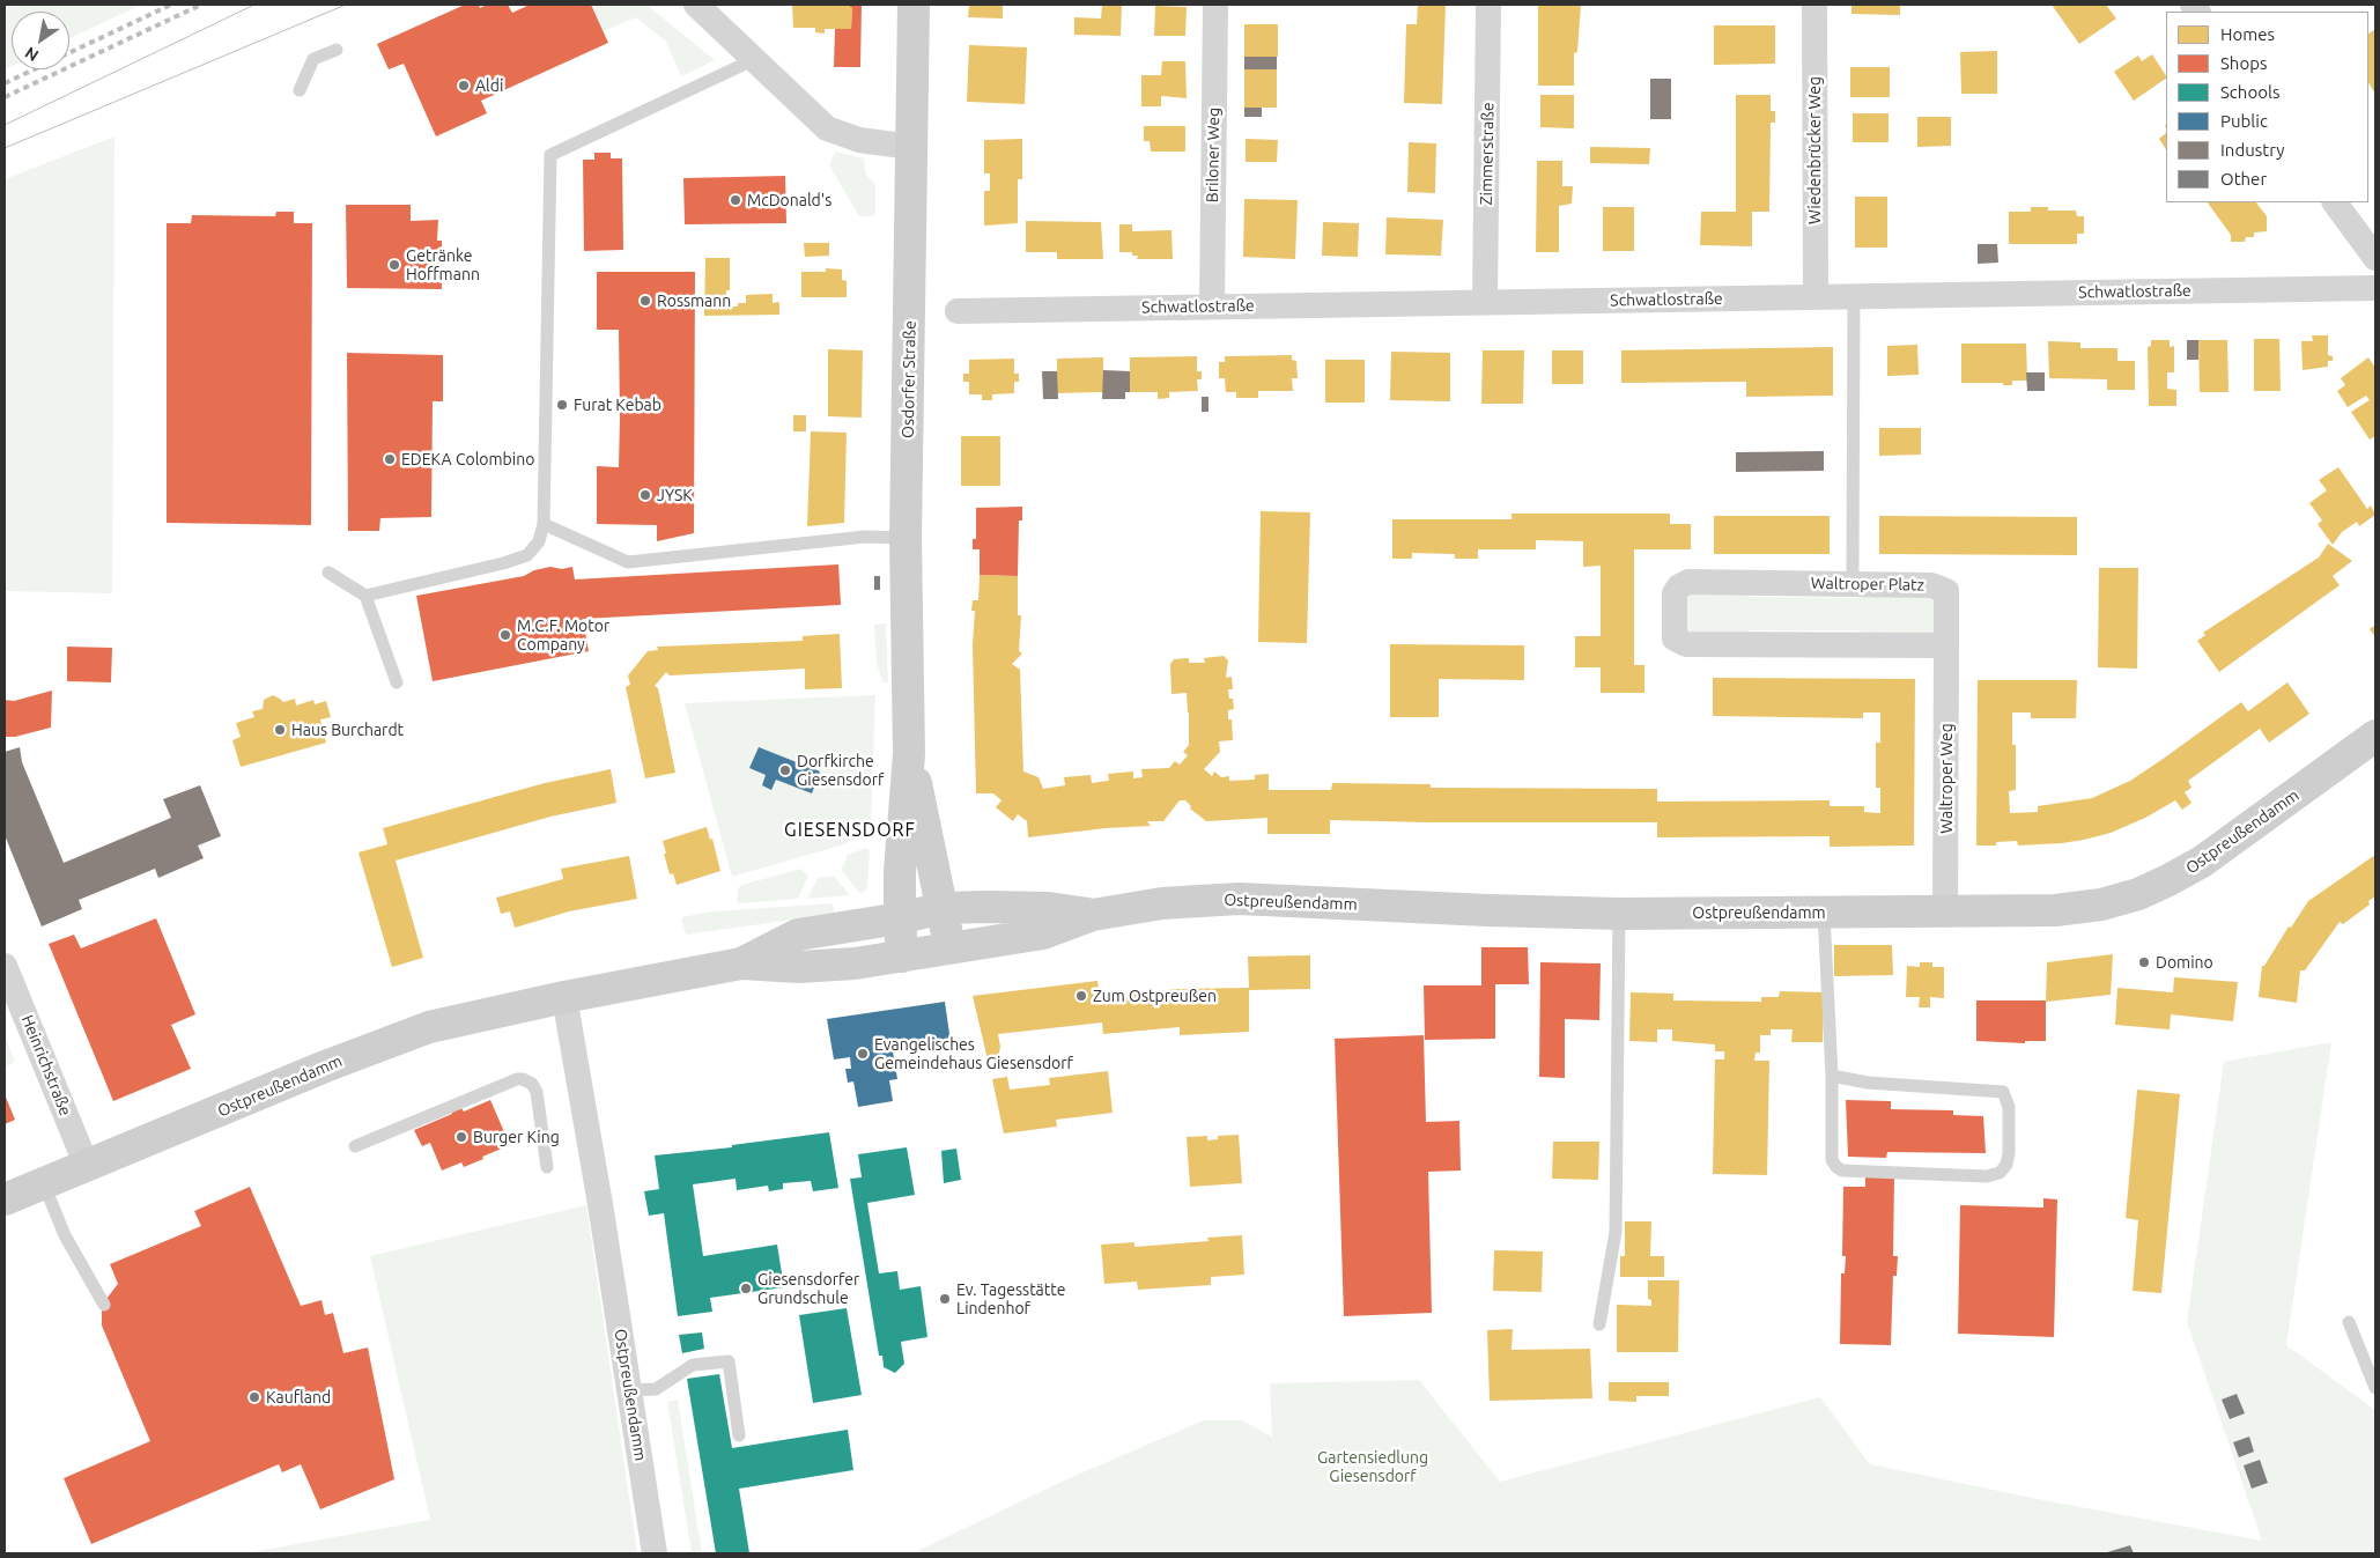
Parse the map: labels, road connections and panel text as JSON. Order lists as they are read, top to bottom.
{
  "streets": {
    "main road": ["Osdorfer Straße", "Ostpreußendamm"],
    "street": [
      "Wiedenbrücker Weg",
      "Zimmerstraße",
      "Briloner Weg",
      "Schwatlostraße",
      "Waltroper Platz",
      "Waltroper Weg",
      "Heinrichstraße"
    ]
  },
  "crossings": [
    ["Wiedenbrücker Weg", "Schwatlostraße"],
    ["Zimmerstraße", "Schwatlostraße"],
    ["Briloner Weg", "Schwatlostraße"],
    ["Osdorfer Straße", "Ostpreußendamm"],
    ["Waltroper Platz", "Waltroper Weg"],
    ["Waltroper Weg", "Ostpreußendamm"],
    ["Ostpreußendamm", "Heinrichstraße"]
  ],
  "districts": ["GIESENSDORF"],
  "parks": ["Gartensiedlung Giesensdorf"],
  "places": [
    "Aldi",
    "McDonald's",
    "Getränke Hoffmann",
    "Rossmann",
    "Furat Kebab",
    "EDEKA Colombino",
    "JYSK",
    "M.C.F. Motor Company",
    "Haus Burchardt",
    "Dorfkirche Giesensdorf",
    "Domino",
    "Zum Ostpreußen",
    "Evangelisches Gemeindehaus Giesensdorf",
    "Burger King",
    "Giesensdorfer Grundschule",
    "Ev. Tagesstätte Lindenhof",
    "Kaufland"
  ],
  "legend": [
    "Homes",
    "Shops",
    "Schools",
    "Public",
    "Industry",
    "Other"
  ],
  "north": "bottom left"
}
